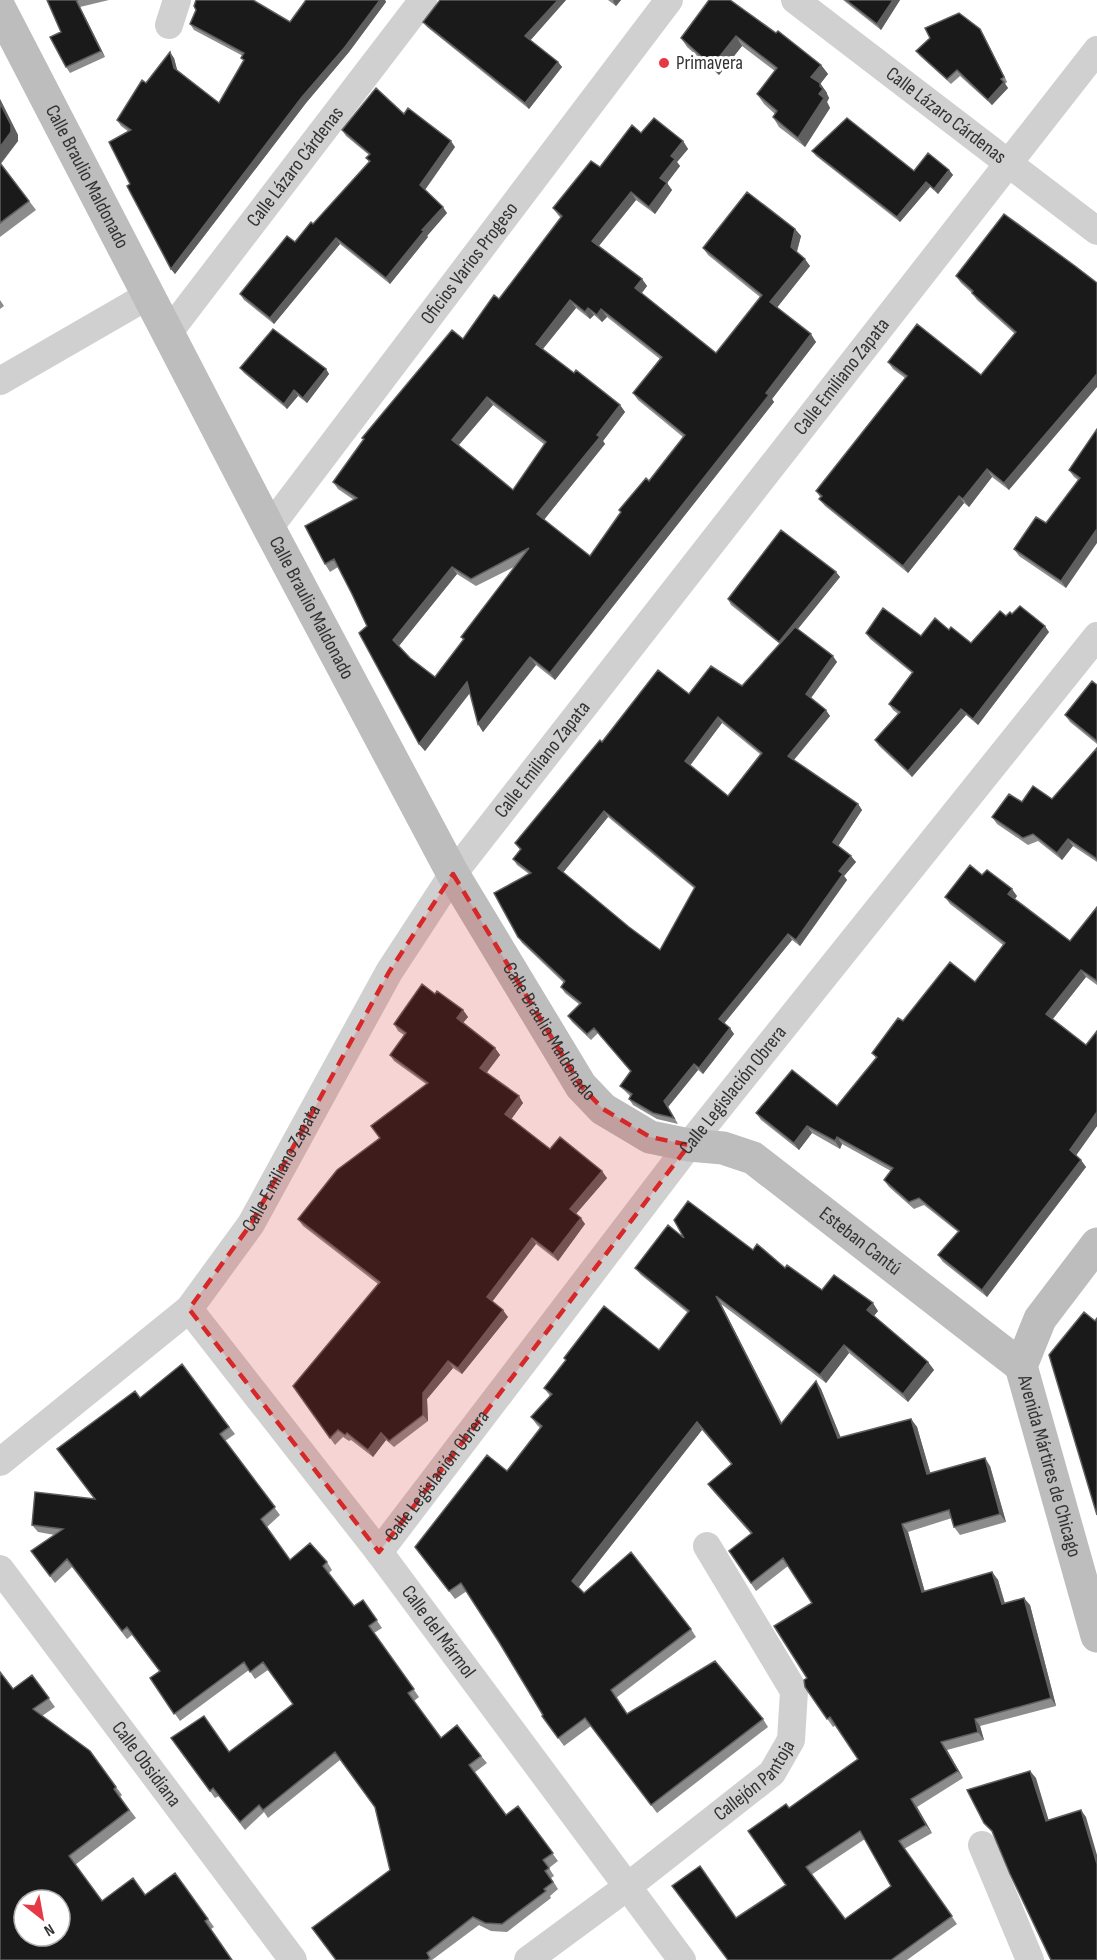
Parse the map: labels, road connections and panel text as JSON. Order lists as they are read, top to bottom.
{
  "streets": {
    "street": [
      "Calle Lázaro Cárdenas",
      "Calle Braulio Maldonado",
      "Oficios Varios Progeso",
      "Calle Emiliano Zapata",
      "Calle Legislación Obrera",
      "Esteban Cantú",
      "Avenida Mártires de Chicago",
      "Calle del Mármol",
      "Calle Obsidiana",
      "Callejón Pantoja"
    ]
  },
  "crossings": [
    ["Calle Lázaro Cárdenas", "Calle Braulio Maldonado"],
    ["Calle Lázaro Cárdenas", "Calle Emiliano Zapata"],
    ["Calle Braulio Maldonado", "Oficios Varios Progeso"],
    ["Calle Braulio Maldonado", "Calle Emiliano Zapata"],
    ["Calle Braulio Maldonado", "Calle Legislación Obrera"],
    ["Calle Braulio Maldonado", "Esteban Cantú"],
    ["Calle Emiliano Zapata", "Calle del Mármol"],
    ["Calle Legislación Obrera", "Esteban Cantú"],
    ["Calle Legislación Obrera", "Calle del Mármol"],
    ["Esteban Cantú", "Avenida Mártires de Chicago"],
    ["Calle del Mármol", "Callejón Pantoja"]
  ],
  "places": ["Primavera"],
  "north": "bottom right"
}
